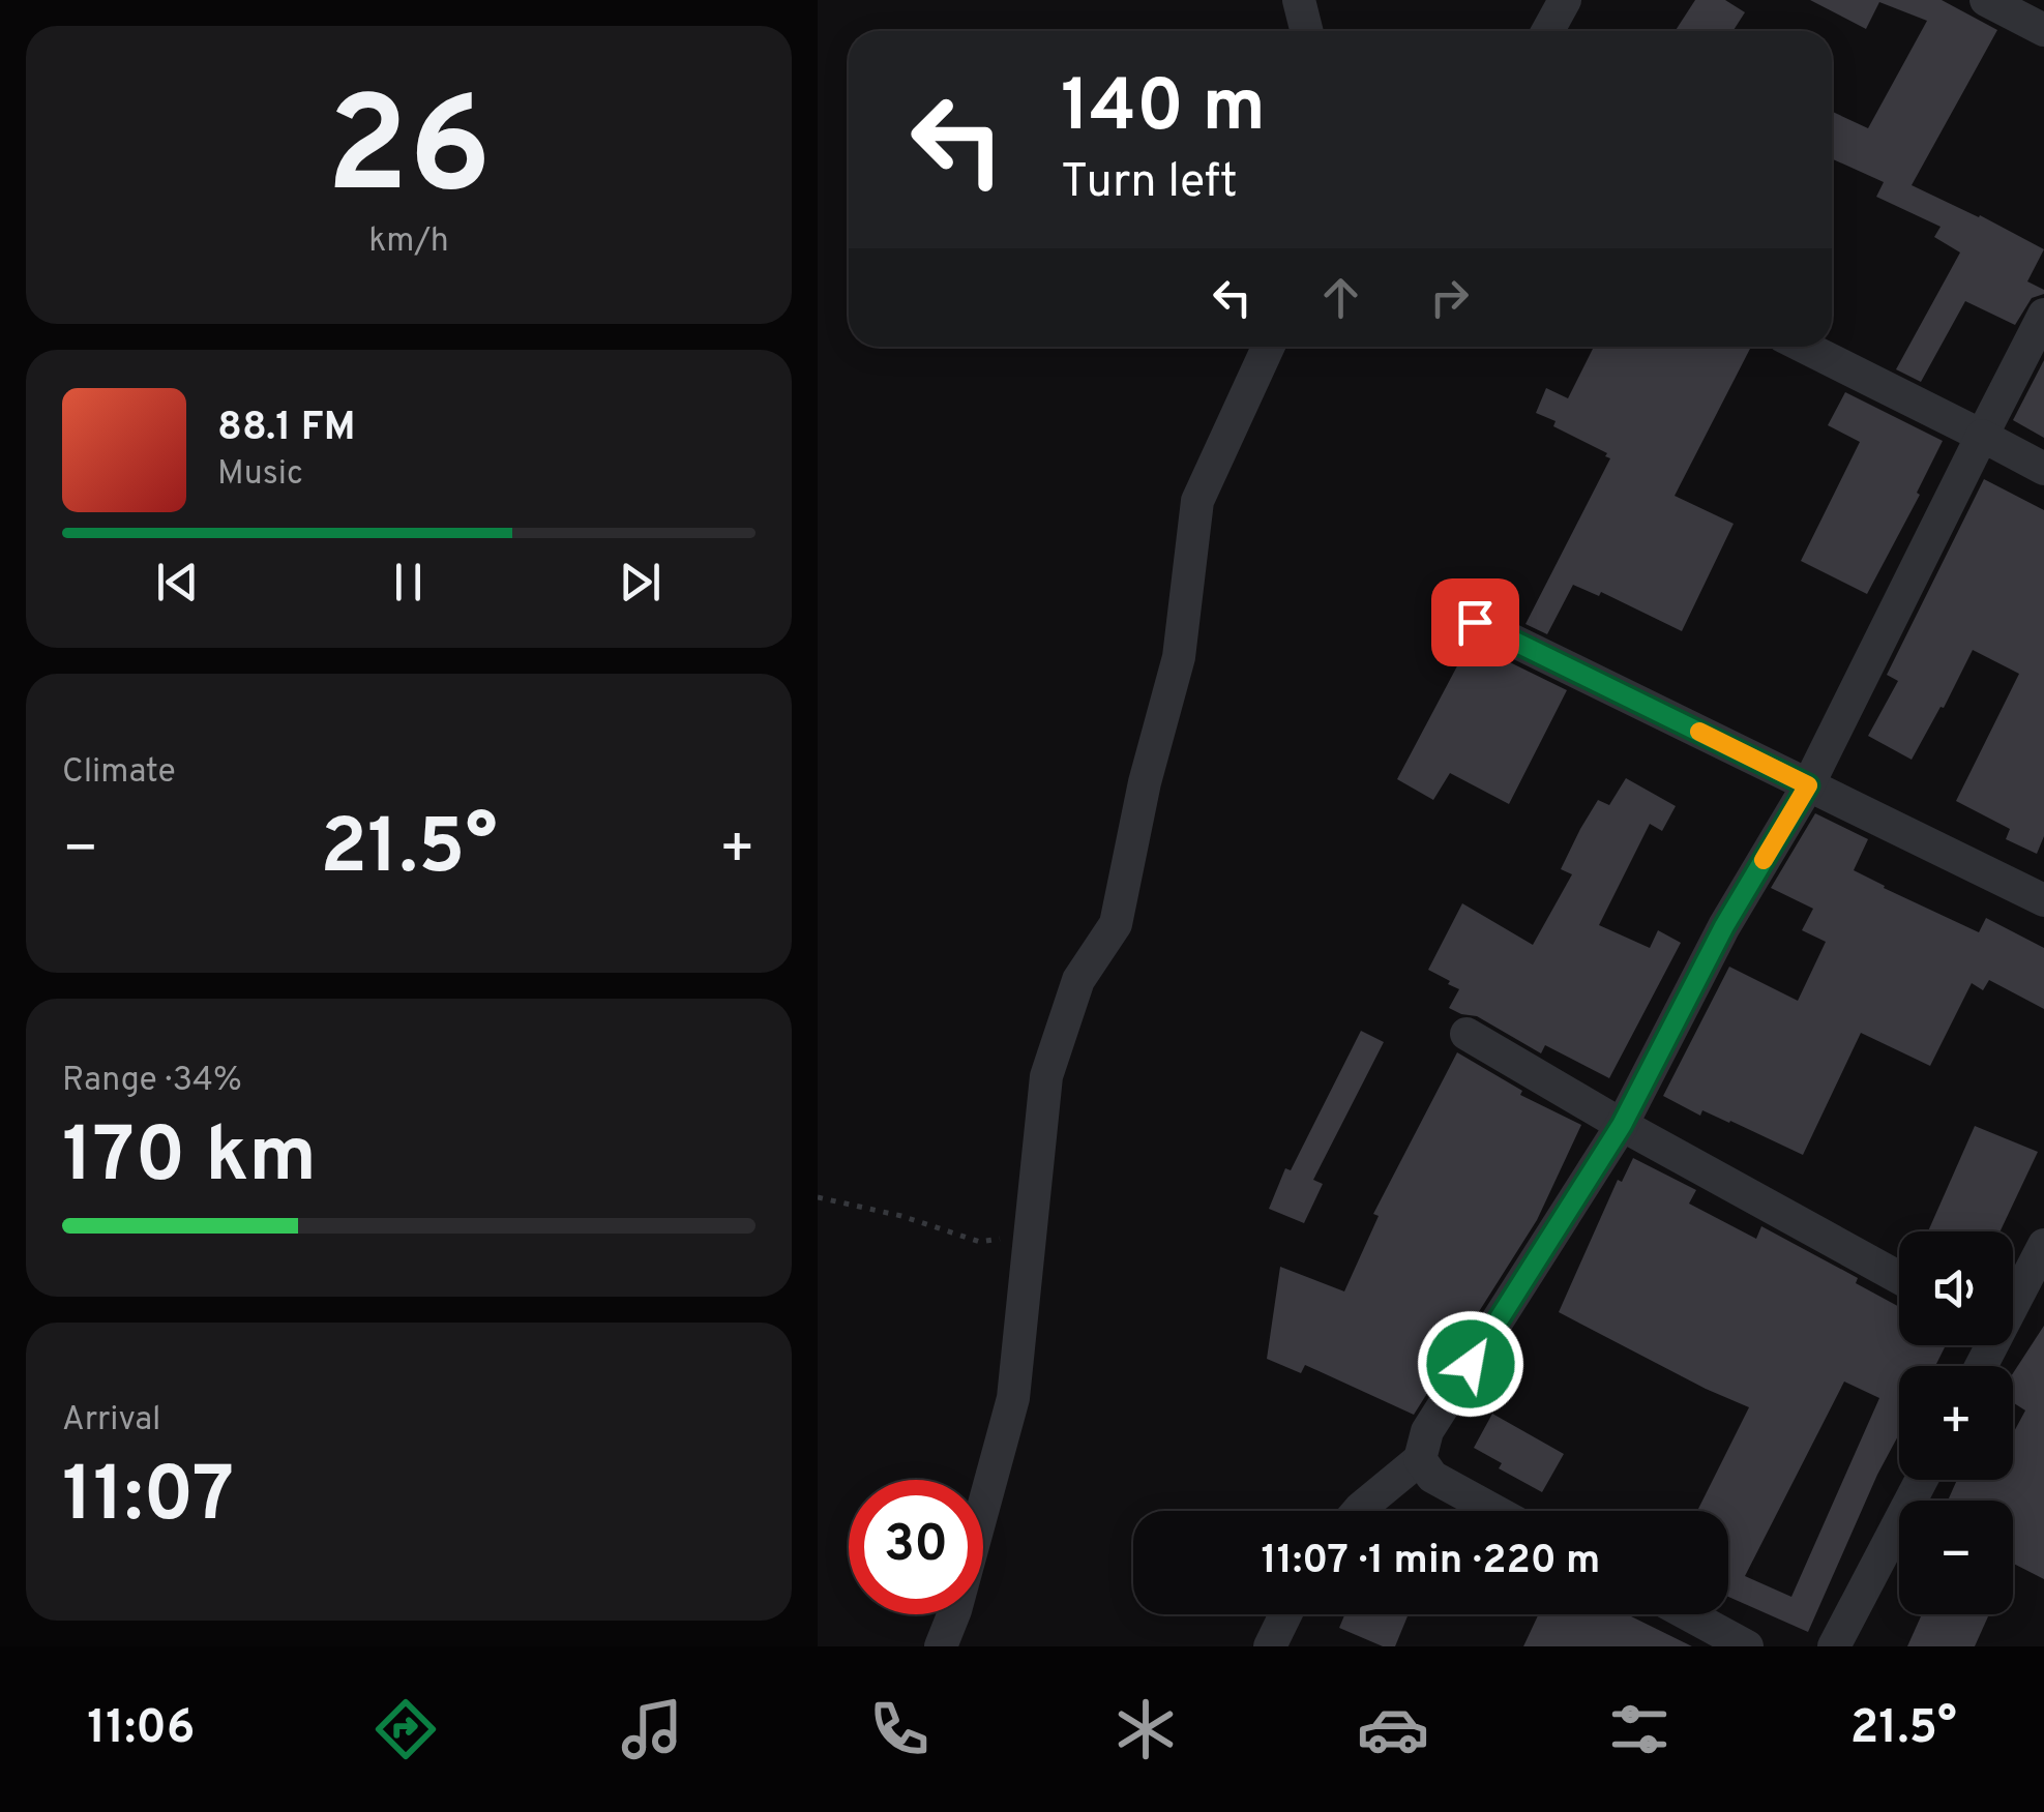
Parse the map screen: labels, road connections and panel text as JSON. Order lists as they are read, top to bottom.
{
  "page": {
    "tile": [
      ["26", "km/h"],
      "Climate",
      ["Range · 34%", "170 km"],
      ["Arrival", "11:07"]
    ],
    "turn": ["140 m", "Turn left"],
    "song": ["88.1 FM", "Music"],
    "heat": ["−", "21.5°", "+"],
    "map_buttons": ["+", "−"],
    "limit": "30",
    "trip": "11:07 · 1 min · 220 m",
    "tabs": ["11:06", "21.5°"]
  }
}
